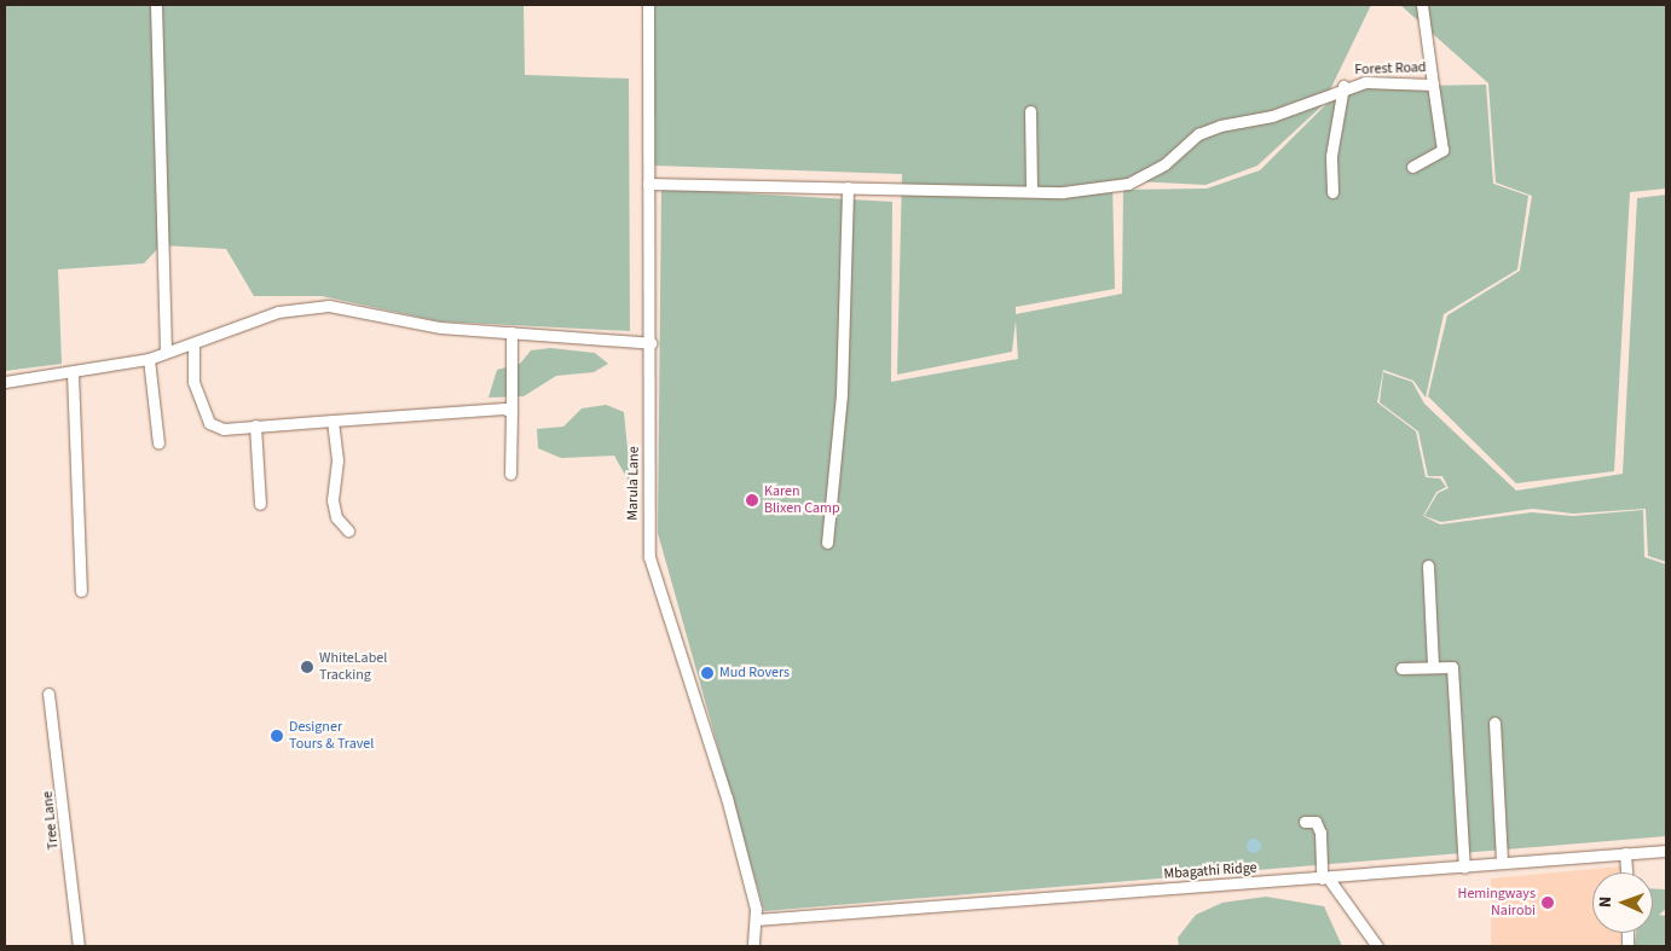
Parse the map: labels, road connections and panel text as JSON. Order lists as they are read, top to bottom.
{
  "streets": {
    "street": [
      "Forest Road",
      "Marula Lane",
      "Tree Lane",
      "Mbagathi Ridge"
    ]
  },
  "crossings": [
    ["Marula Lane", "Mbagathi Ridge"]
  ],
  "places": [
    "Karen Blixen Camp",
    "WhiteLabel Tracking",
    "Mud Rovers",
    "Designer Tours & Travel",
    "Hemingways Nairobi"
  ],
  "north": "left"
}
